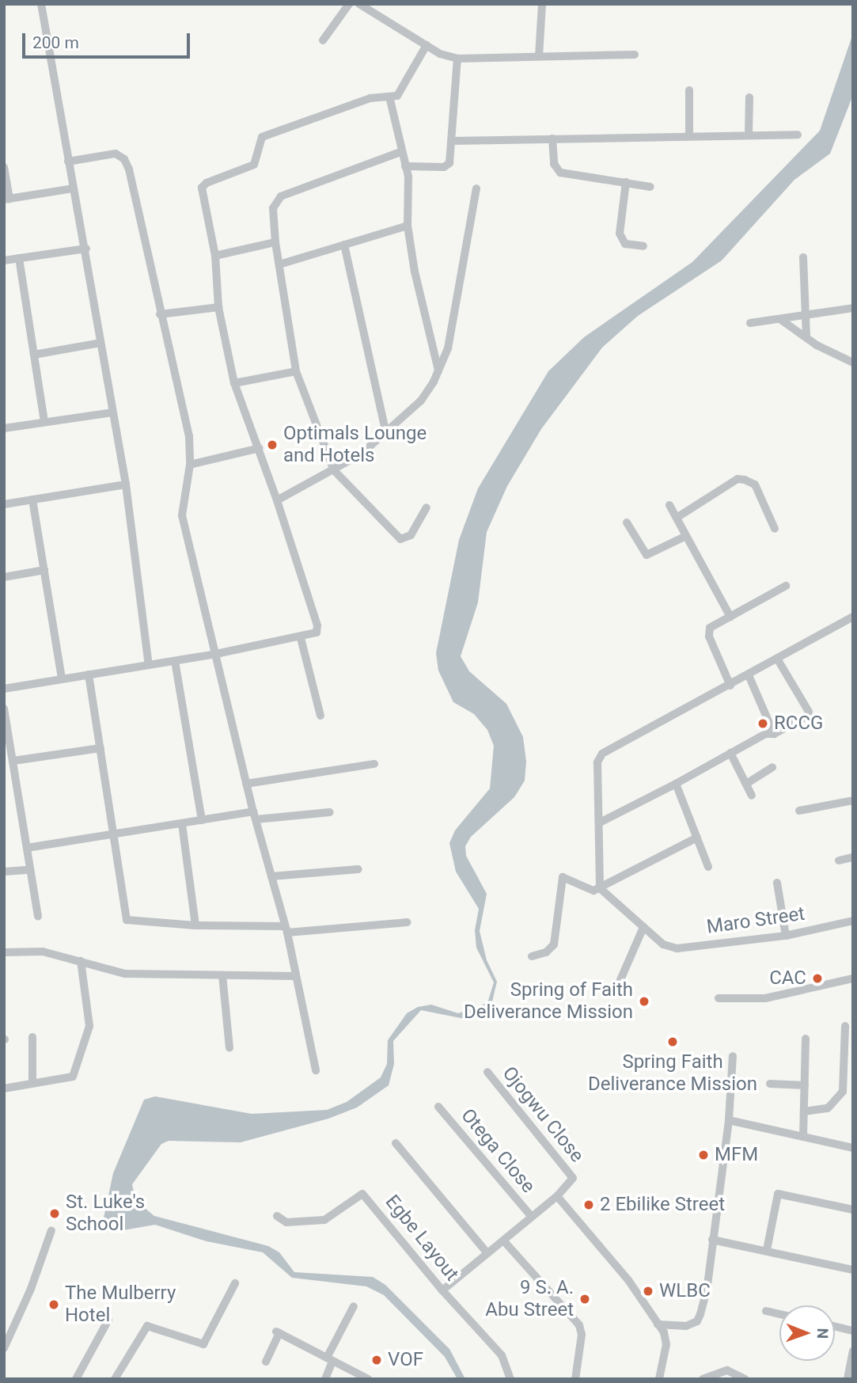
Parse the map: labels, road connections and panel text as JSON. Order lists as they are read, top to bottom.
{
  "streets": {
    "street": [
      "Maro Street",
      "Ojogwu Close",
      "Otega Close",
      "Egbe Layout"
    ]
  },
  "places": [
    "Optimals Lounge and Hotels",
    "RCCG",
    "CAC",
    "Spring of Faith Deliverance Mission",
    "Spring Faith Deliverance Mission",
    "MFM",
    "2 Ebilike Street",
    "St. Luke's School",
    "WLBC",
    "9 S. A. Abu Street",
    "The Mulberry Hotel",
    "VOF"
  ],
  "scale_bar": "200 m",
  "north": "right"
}
